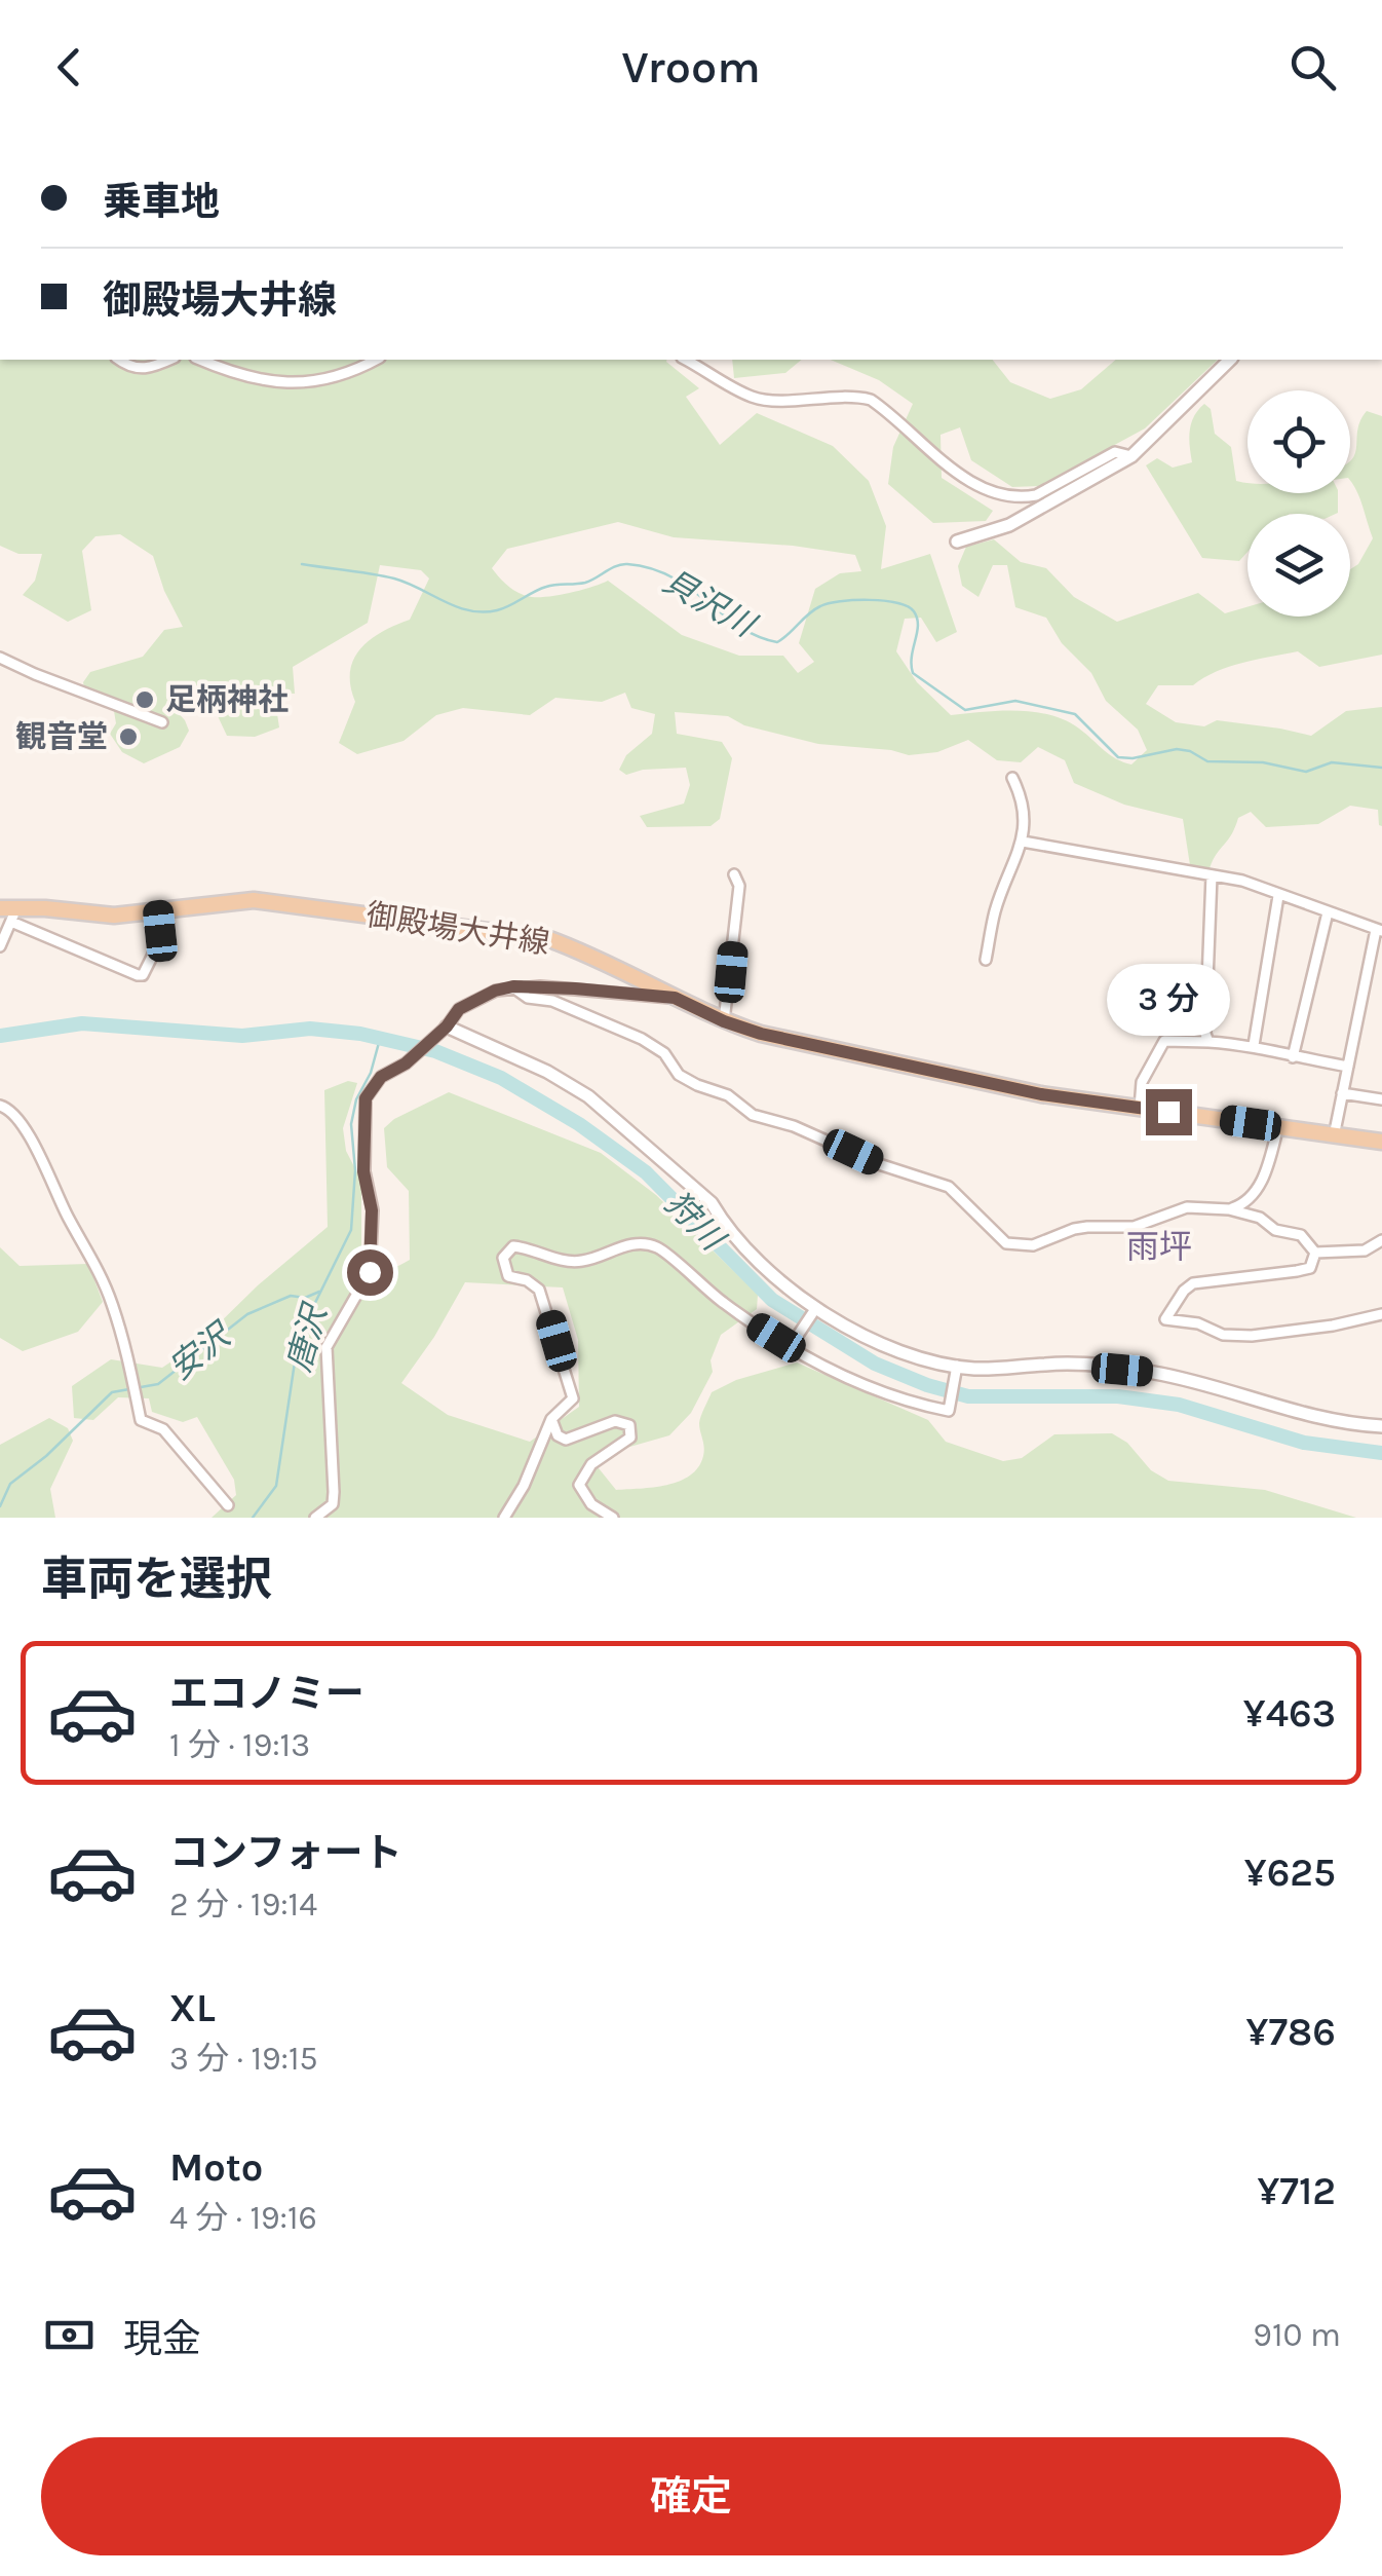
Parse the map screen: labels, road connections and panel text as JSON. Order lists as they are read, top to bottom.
{
  "streets": {
    "main road": ["御殿場大井線"]
  },
  "districts": ["雨坪"],
  "water": [
    "貝沢川",
    "狩川",
    "唐沢",
    "安沢"
  ],
  "places": ["足柄神社", "観音堂"],
  "page": {
    "header": "Vroom",
    "banner": ["乗車地", "御殿場大井線"],
    "bubble": "3 分",
    "heading": "車両を選択",
    "list": [
      {
        "name": "エコノミー",
        "note": "1 分 · 19:13",
        "value": "¥463"
      },
      {
        "name": "コンフォート",
        "note": "2 分 · 19:14",
        "value": "¥625"
      },
      {
        "name": "XL",
        "note": "3 分 · 19:15",
        "value": "¥786"
      },
      {
        "name": "Moto",
        "note": "4 分 · 19:16",
        "value": "¥712"
      }
    ],
    "pay": ["現金", "910 m"],
    "buttons": "確定"
  }
}
